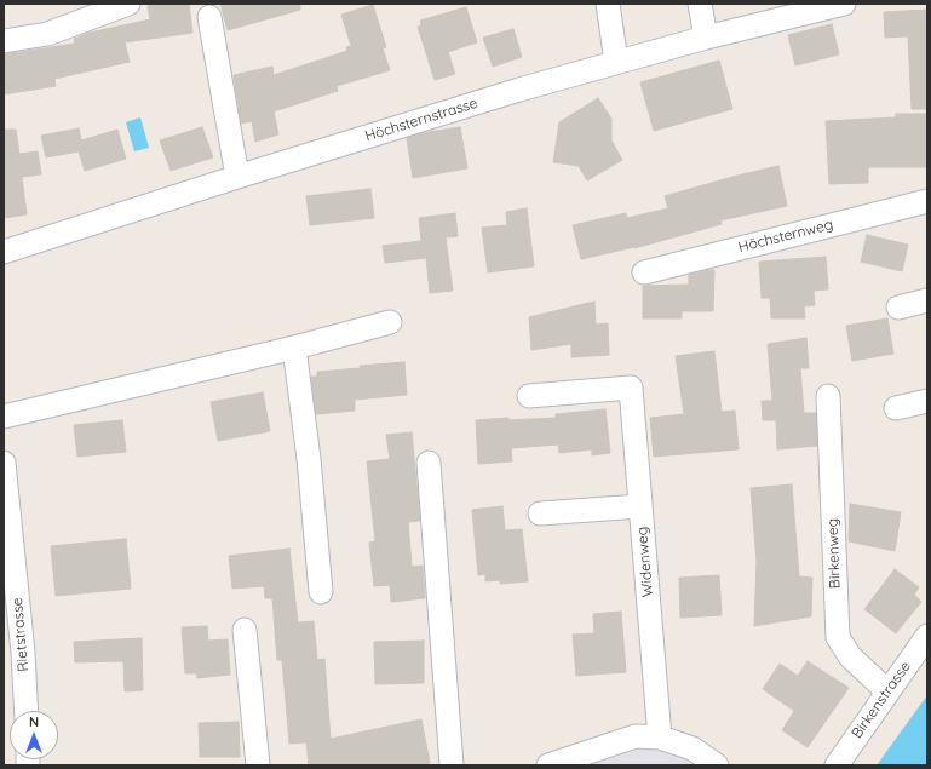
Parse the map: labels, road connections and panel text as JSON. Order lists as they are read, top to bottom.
{
  "streets": {
    "street": [
      "Höchsternstrasse",
      "Höchsternweg",
      "Birkenweg",
      "Widenweg",
      "Rietstrasse",
      "Birkenstrasse"
    ]
  },
  "crossings": [
    ["Birkenweg", "Birkenstrasse"]
  ],
  "north": "top"
}
